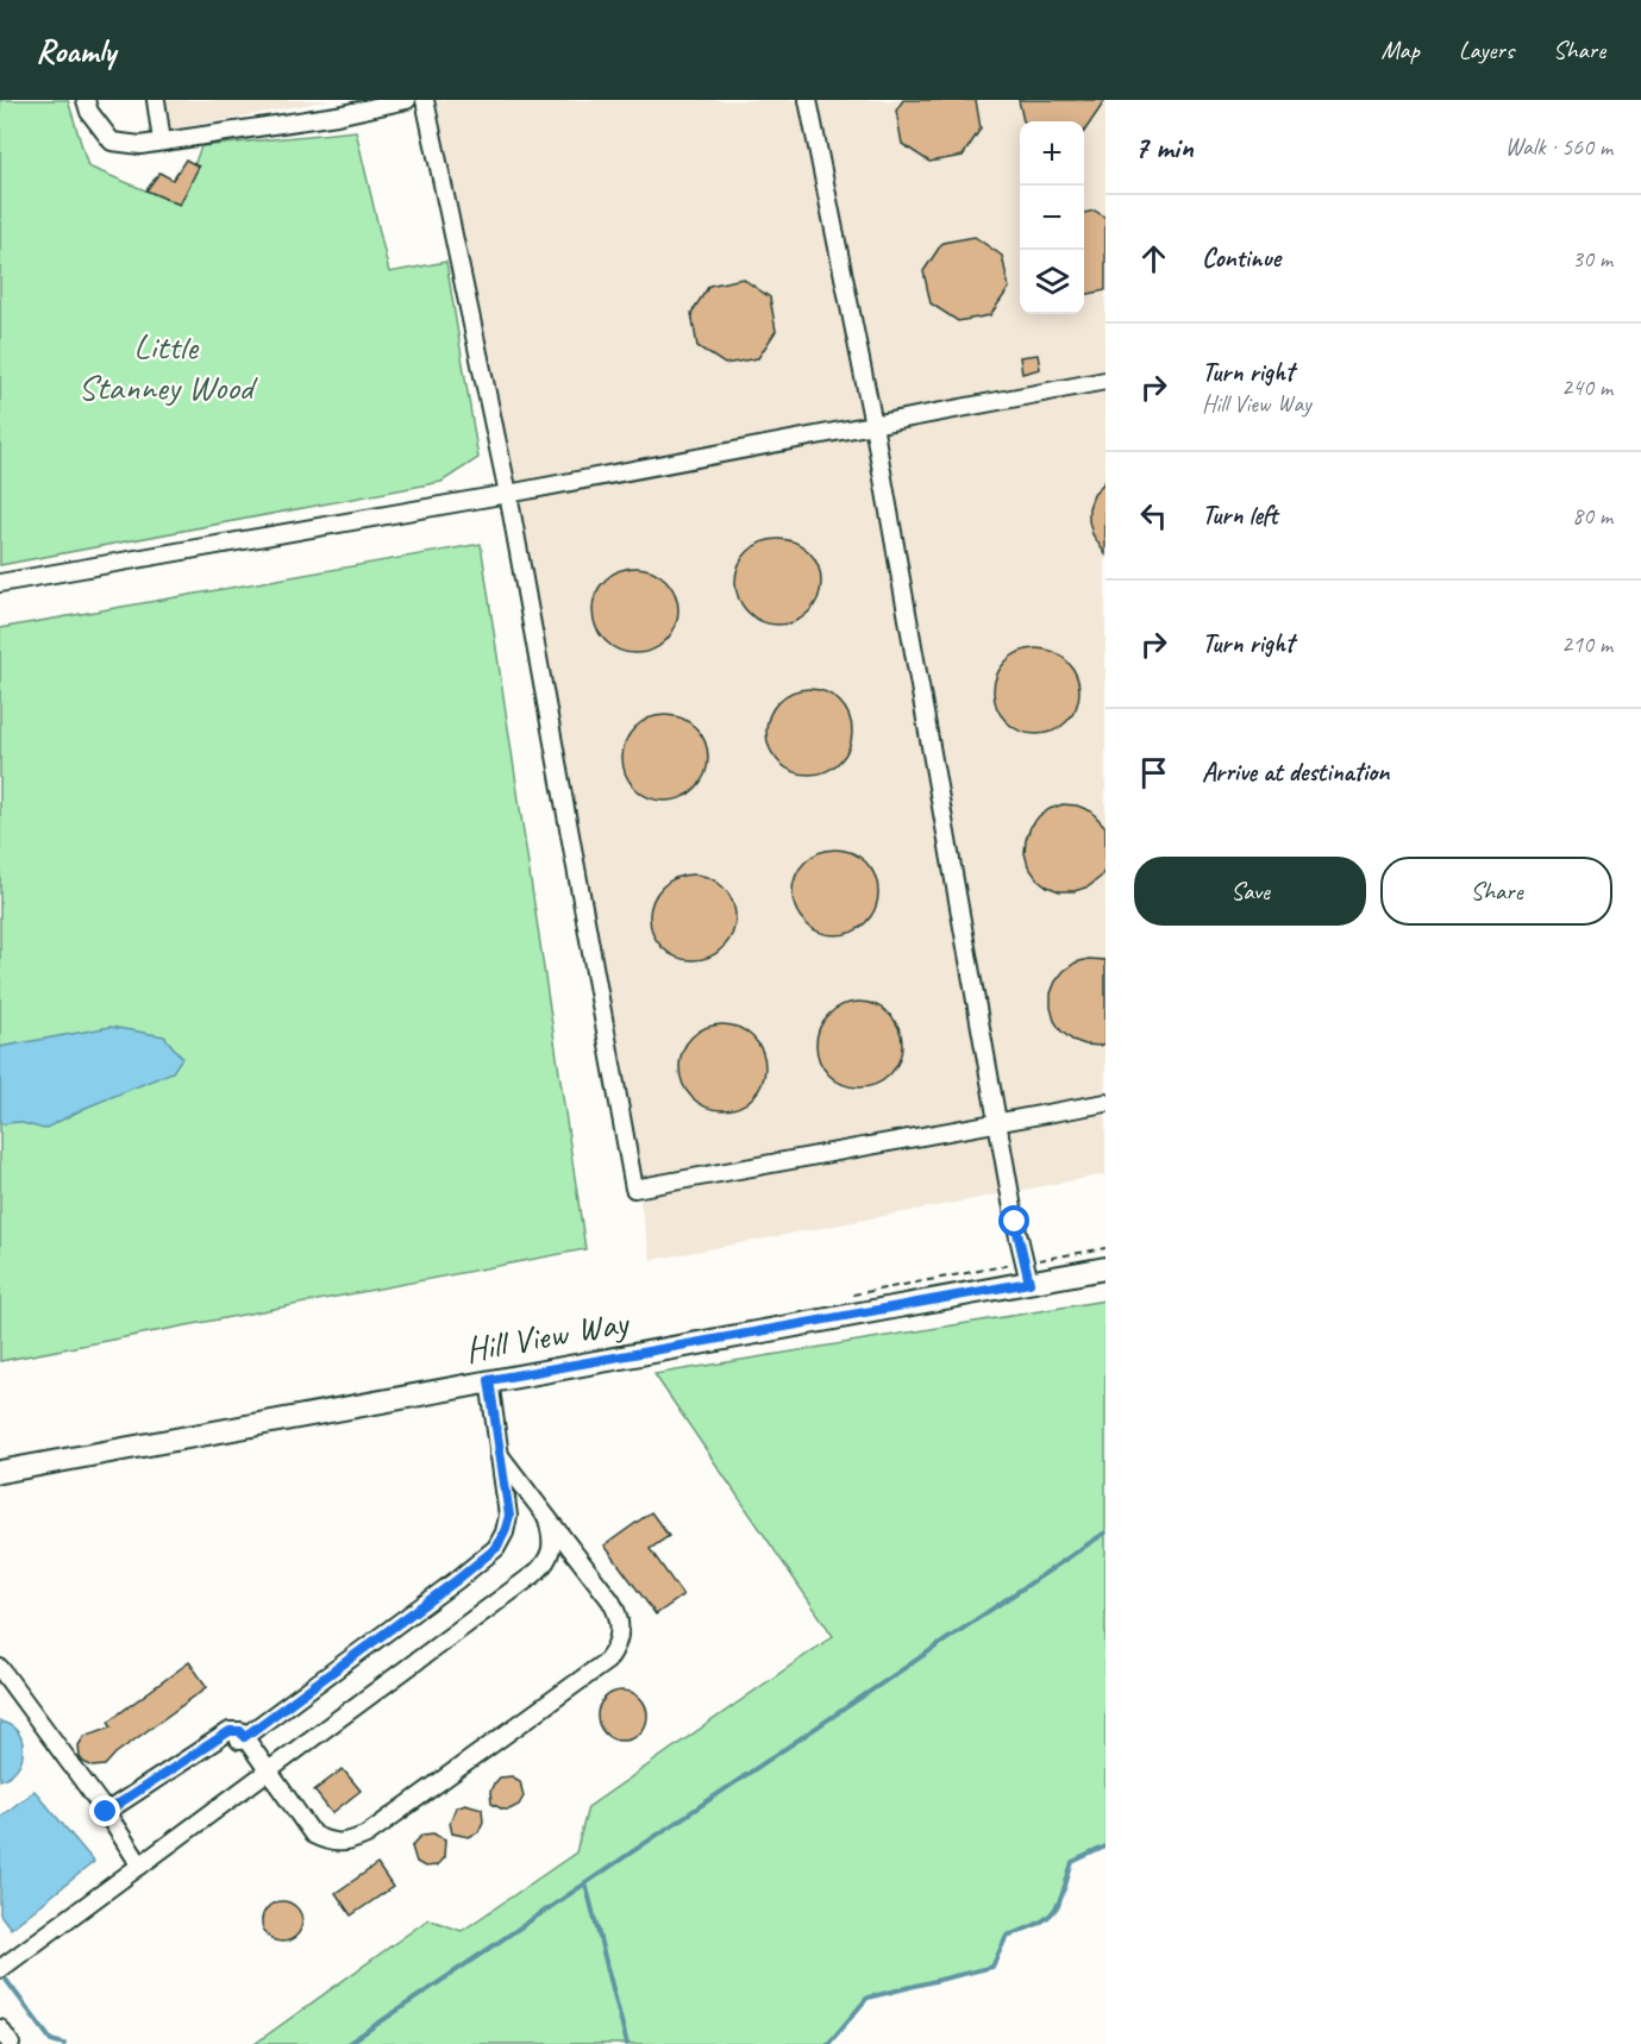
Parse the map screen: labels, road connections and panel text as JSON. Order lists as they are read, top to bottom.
{
  "streets": {
    "main road": ["Hill View Way"]
  },
  "parks": ["Little Stanney Wood"],
  "page": {
    "header": "Roamly",
    "nav": ["Map", "Layers", "Share"],
    "heading": ["7 min", "Walk · 560 m"],
    "map_buttons": ["+", "−"],
    "list": [
      ["Continue", "30 m"],
      ["Turn right", "Hill View Way", "240 m"],
      ["Turn left", "80 m"],
      ["Turn right", "210 m"],
      "Arrive at destination"
    ],
    "buttons": ["Save", "Share"]
  }
}
